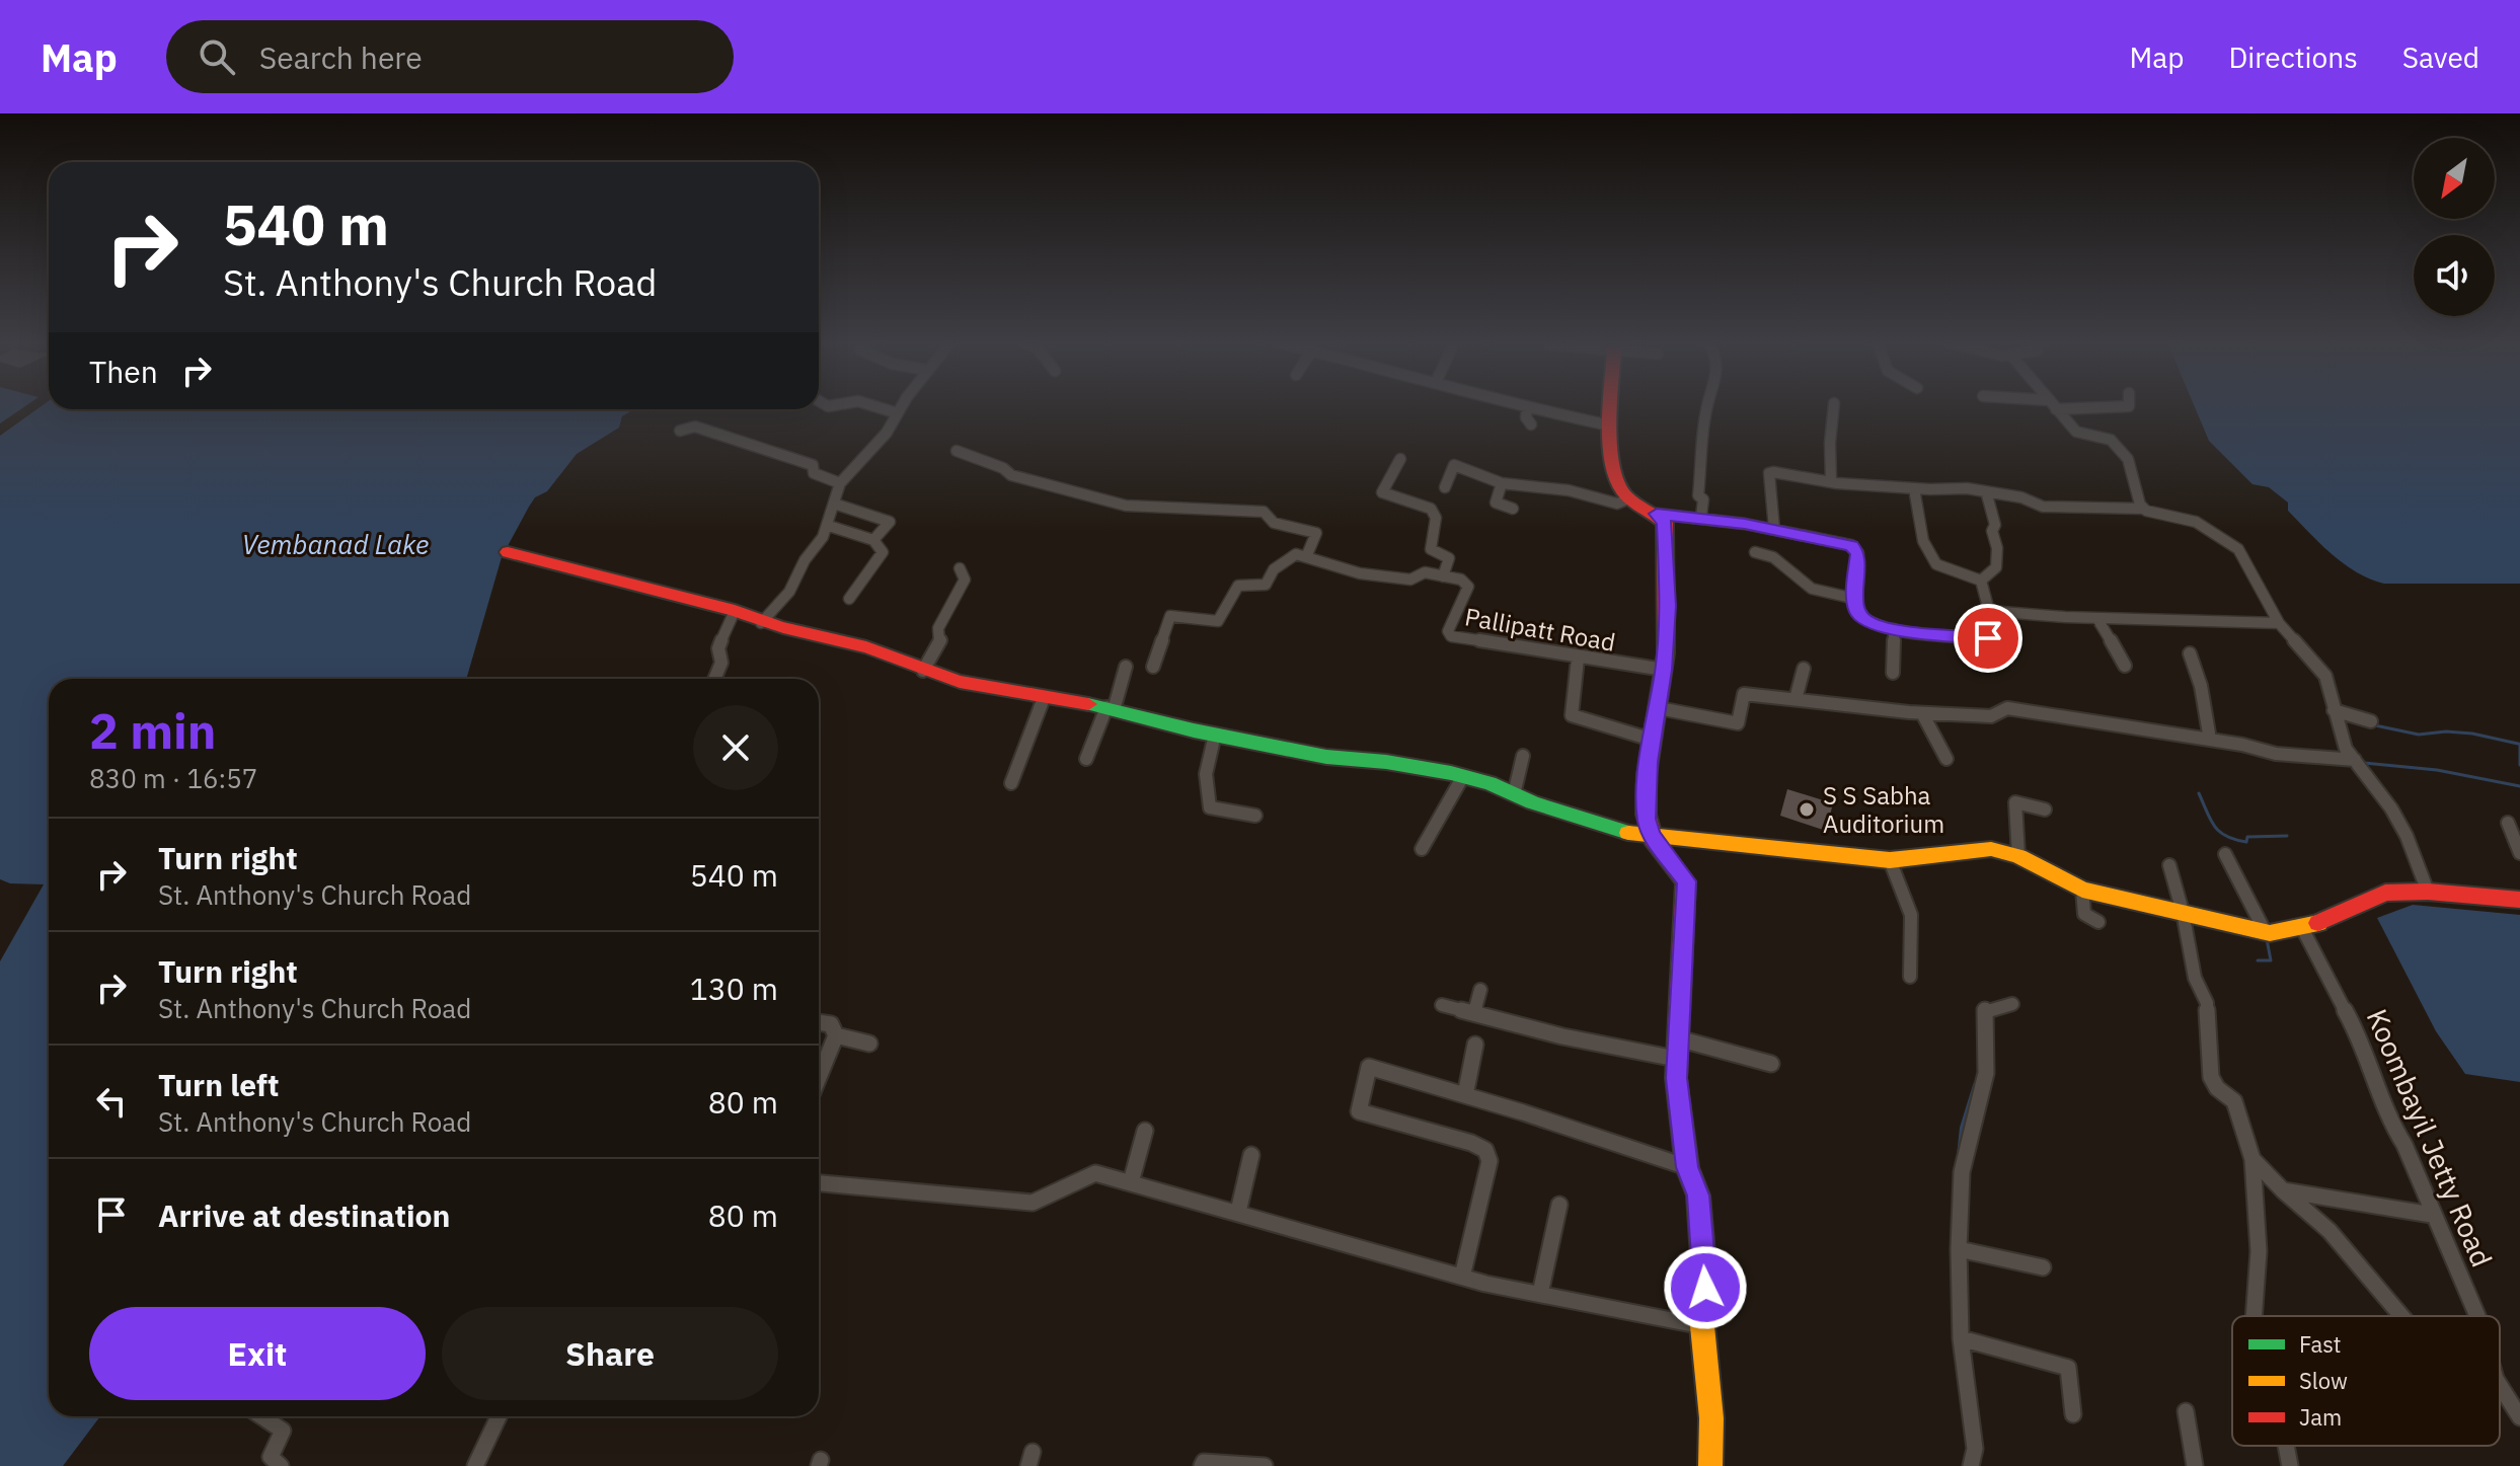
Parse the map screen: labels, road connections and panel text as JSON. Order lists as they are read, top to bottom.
{
  "streets": {
    "street": ["Pallipatt Road", "Koombayil Jetty Road"]
  },
  "water": ["Vembanad Lake"],
  "places": ["S S Sabha Auditorium"],
  "legend": ["Fast", "Slow", "Jam"],
  "north": "bottom left",
  "page": {
    "header": "Map",
    "search": "Search here",
    "nav": ["Map", "Directions", "Saved"],
    "turn": ["540 m", "St. Anthony's Church Road"],
    "then": "Then",
    "heading": ["2 min", "830 m · 16:57"],
    "list": [
      {
        "name": "Turn right",
        "note": "St. Anthony's Church Road",
        "value": "540 m"
      },
      {
        "name": "Turn right",
        "note": "St. Anthony's Church Road",
        "value": "130 m"
      },
      {
        "name": "Turn left",
        "note": "St. Anthony's Church Road",
        "value": "80 m"
      },
      {
        "name": "Arrive at destination",
        "value": "80 m"
      }
    ],
    "buttons": ["Exit", "Share"]
  }
}
